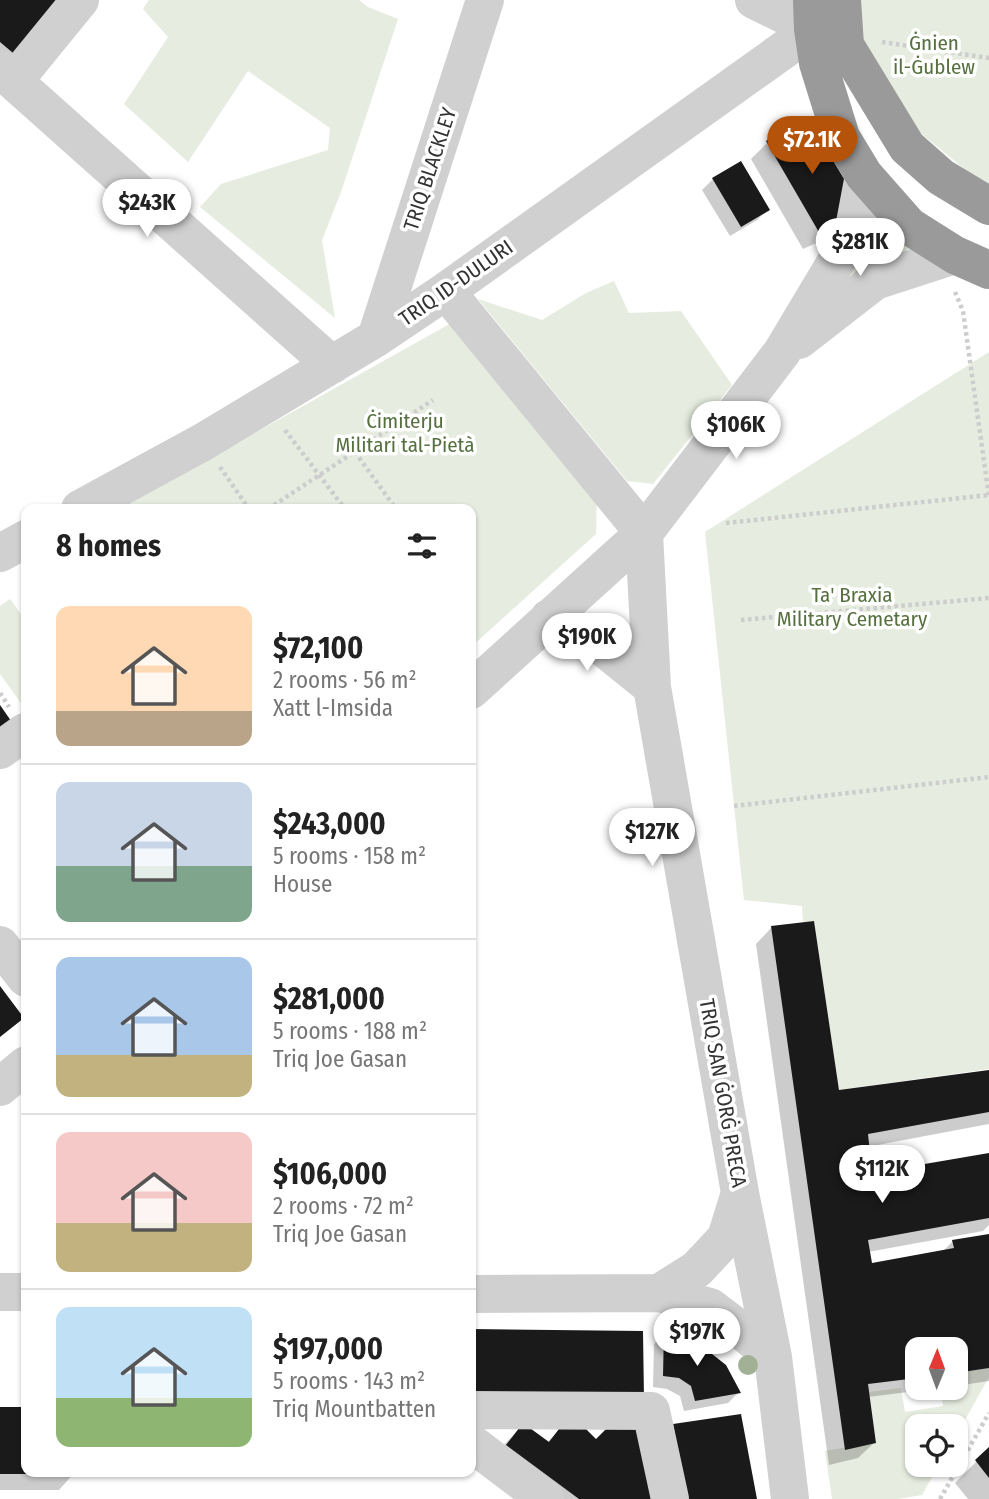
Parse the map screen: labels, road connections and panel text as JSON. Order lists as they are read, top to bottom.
{
  "streets": {
    "street": ["TRIQ BLACKLEY", "TRIQ ID-DULURI", "TRIQ SAN ĠORĠ PRECA"]
  },
  "crossings": [
    ["TRIQ BLACKLEY", "TRIQ ID-DULURI"]
  ],
  "parks": ["Ġnien il-Ġublew", "Ċimiterju Militari tal-Pietà", "Ta' Braxia Military Cemetary"],
  "north": "top",
  "page": {
    "price": [
      "$72.1K",
      "$243K",
      "$281K",
      "$106K",
      "$190K",
      "$127K",
      "$112K",
      "$197K"
    ],
    "heading": "8 homes",
    "list": [
      {
        "name": "$72,100",
        "note": "2 rooms · 56 m² · Xatt l-Imsida"
      },
      {
        "name": "$243,000",
        "note": "5 rooms · 158 m² · House"
      },
      {
        "name": "$281,000",
        "note": "5 rooms · 188 m² · Triq Joe Gasan"
      },
      {
        "name": "$106,000",
        "note": "2 rooms · 72 m² · Triq Joe Gasan"
      },
      {
        "name": "$197,000",
        "note": "5 rooms · 143 m² · Triq Mountbatten"
      }
    ]
  }
}
